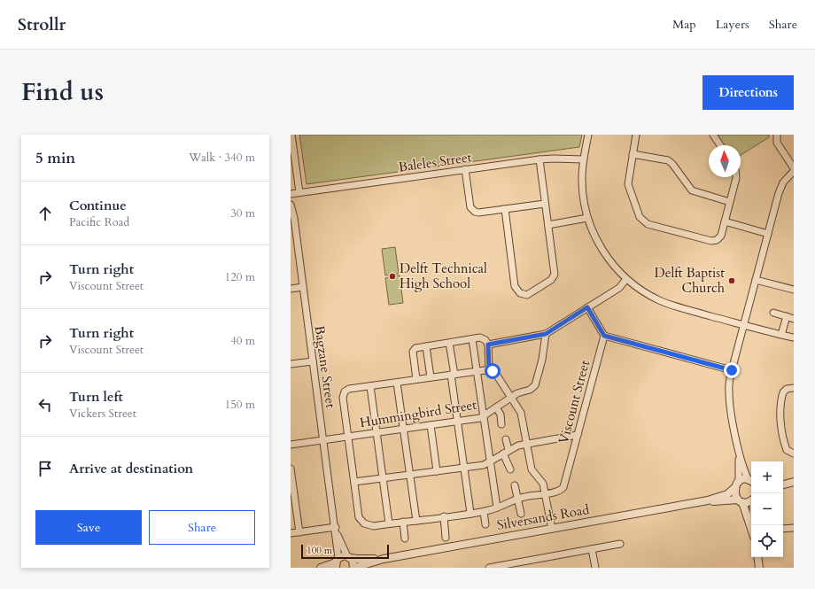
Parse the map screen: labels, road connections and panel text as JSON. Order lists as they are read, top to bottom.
{
  "streets": {
    "street": [
      "Baleles Street",
      "Bagzane Street",
      "Viscount Street",
      "Hummingbird Street",
      "Silversands Road"
    ]
  },
  "crossings": [
    ["Bagzane Street", "Hummingbird Street"],
    ["Bagzane Street", "Silversands Road"]
  ],
  "places": ["Delft Technical High School", "Delft Baptist Church"],
  "scale_bar": "100 m",
  "north": "top",
  "page": {
    "header": "Strollr",
    "nav": ["Map", "Layers", "Share"],
    "title": "Find us",
    "buttons": [
      "Directions",
      ["Save", "Share"]
    ],
    "heading": ["5 min", "Walk · 340 m"],
    "list": [
      ["Continue", "Pacific Road", "30 m"],
      ["Turn right", "Viscount Street", "120 m"],
      ["Turn right", "Viscount Street", "40 m"],
      ["Turn left", "Vickers Street", "150 m"],
      "Arrive at destination"
    ],
    "map_buttons": ["+", "−"],
    "scale": "100 m"
  }
}
